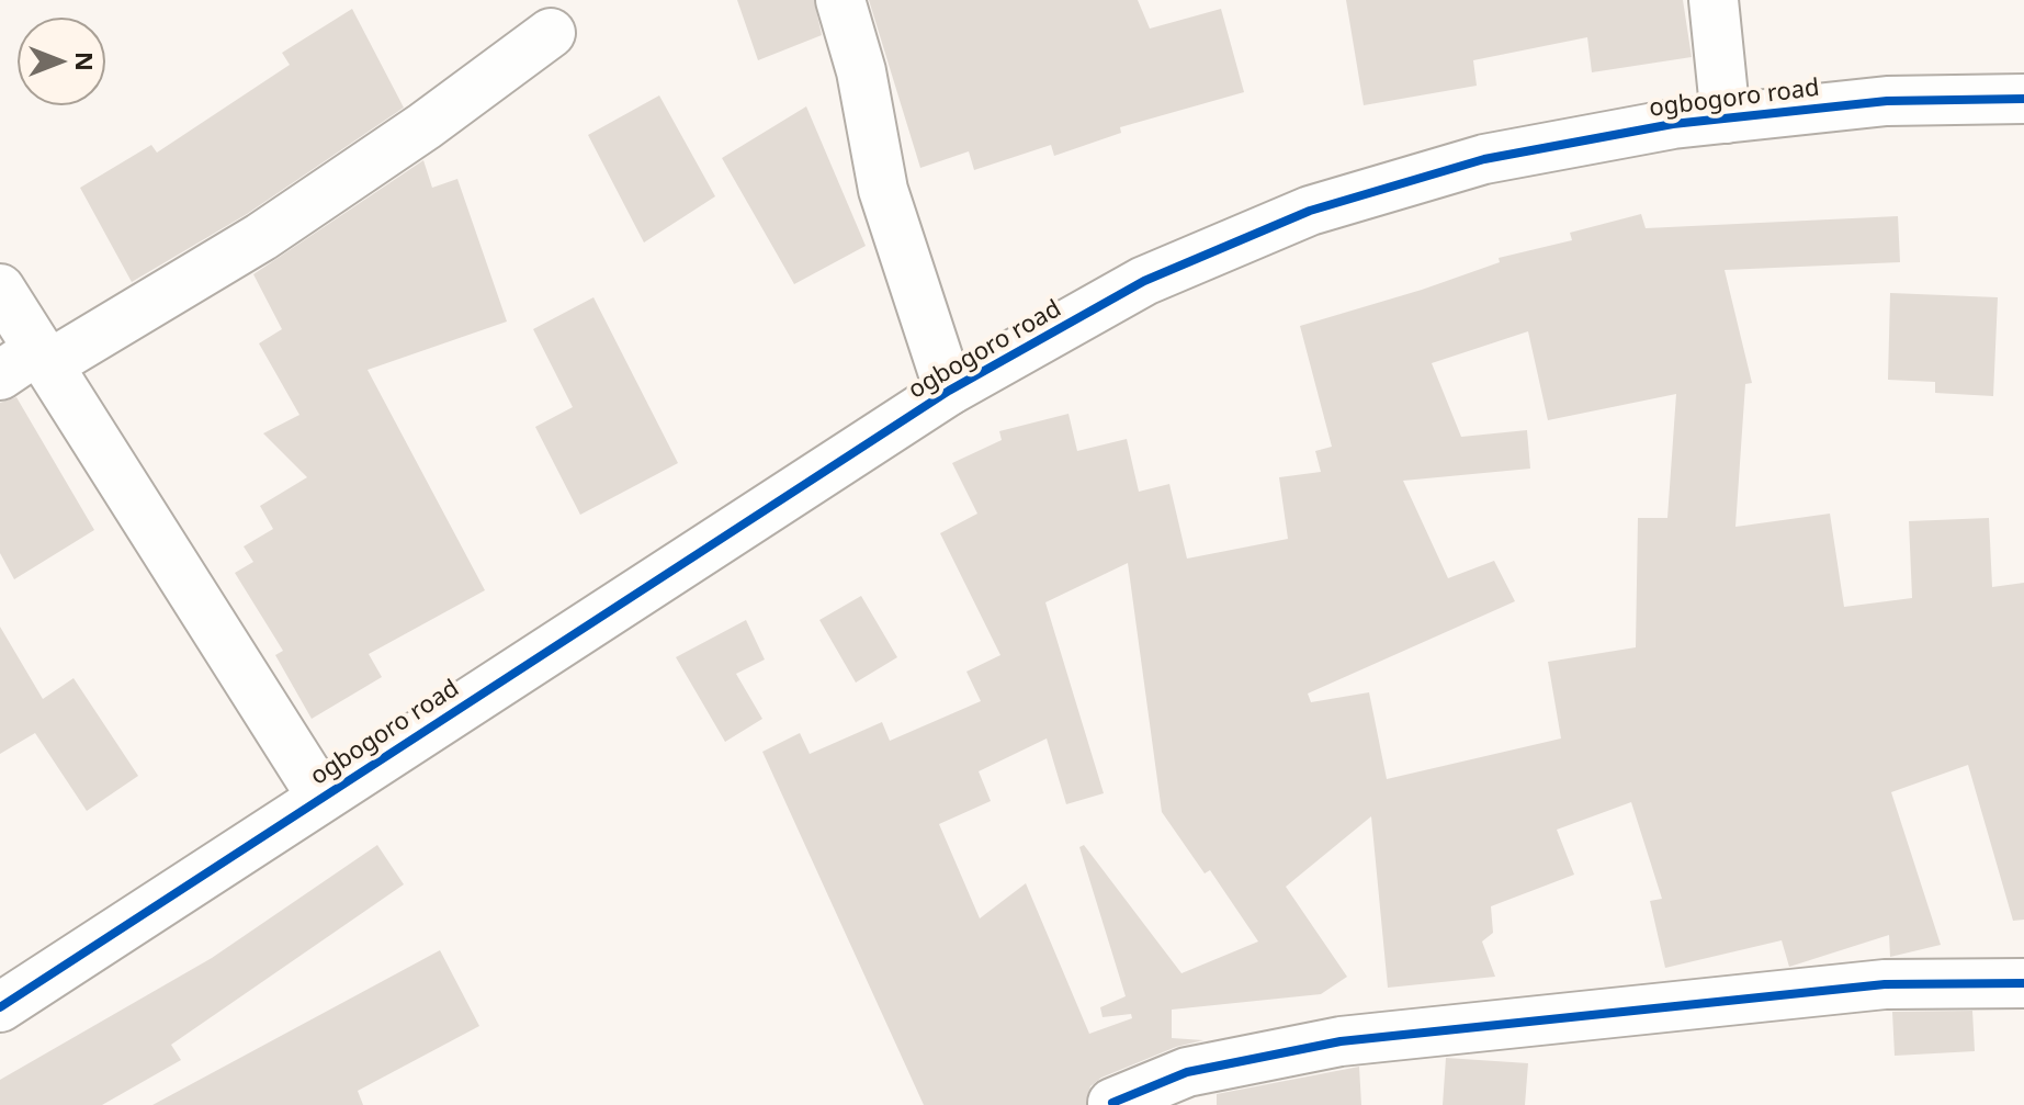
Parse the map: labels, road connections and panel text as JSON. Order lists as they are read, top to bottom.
{
  "streets": {
    "street": ["ogbogoro road"]
  },
  "north": "right"
}
